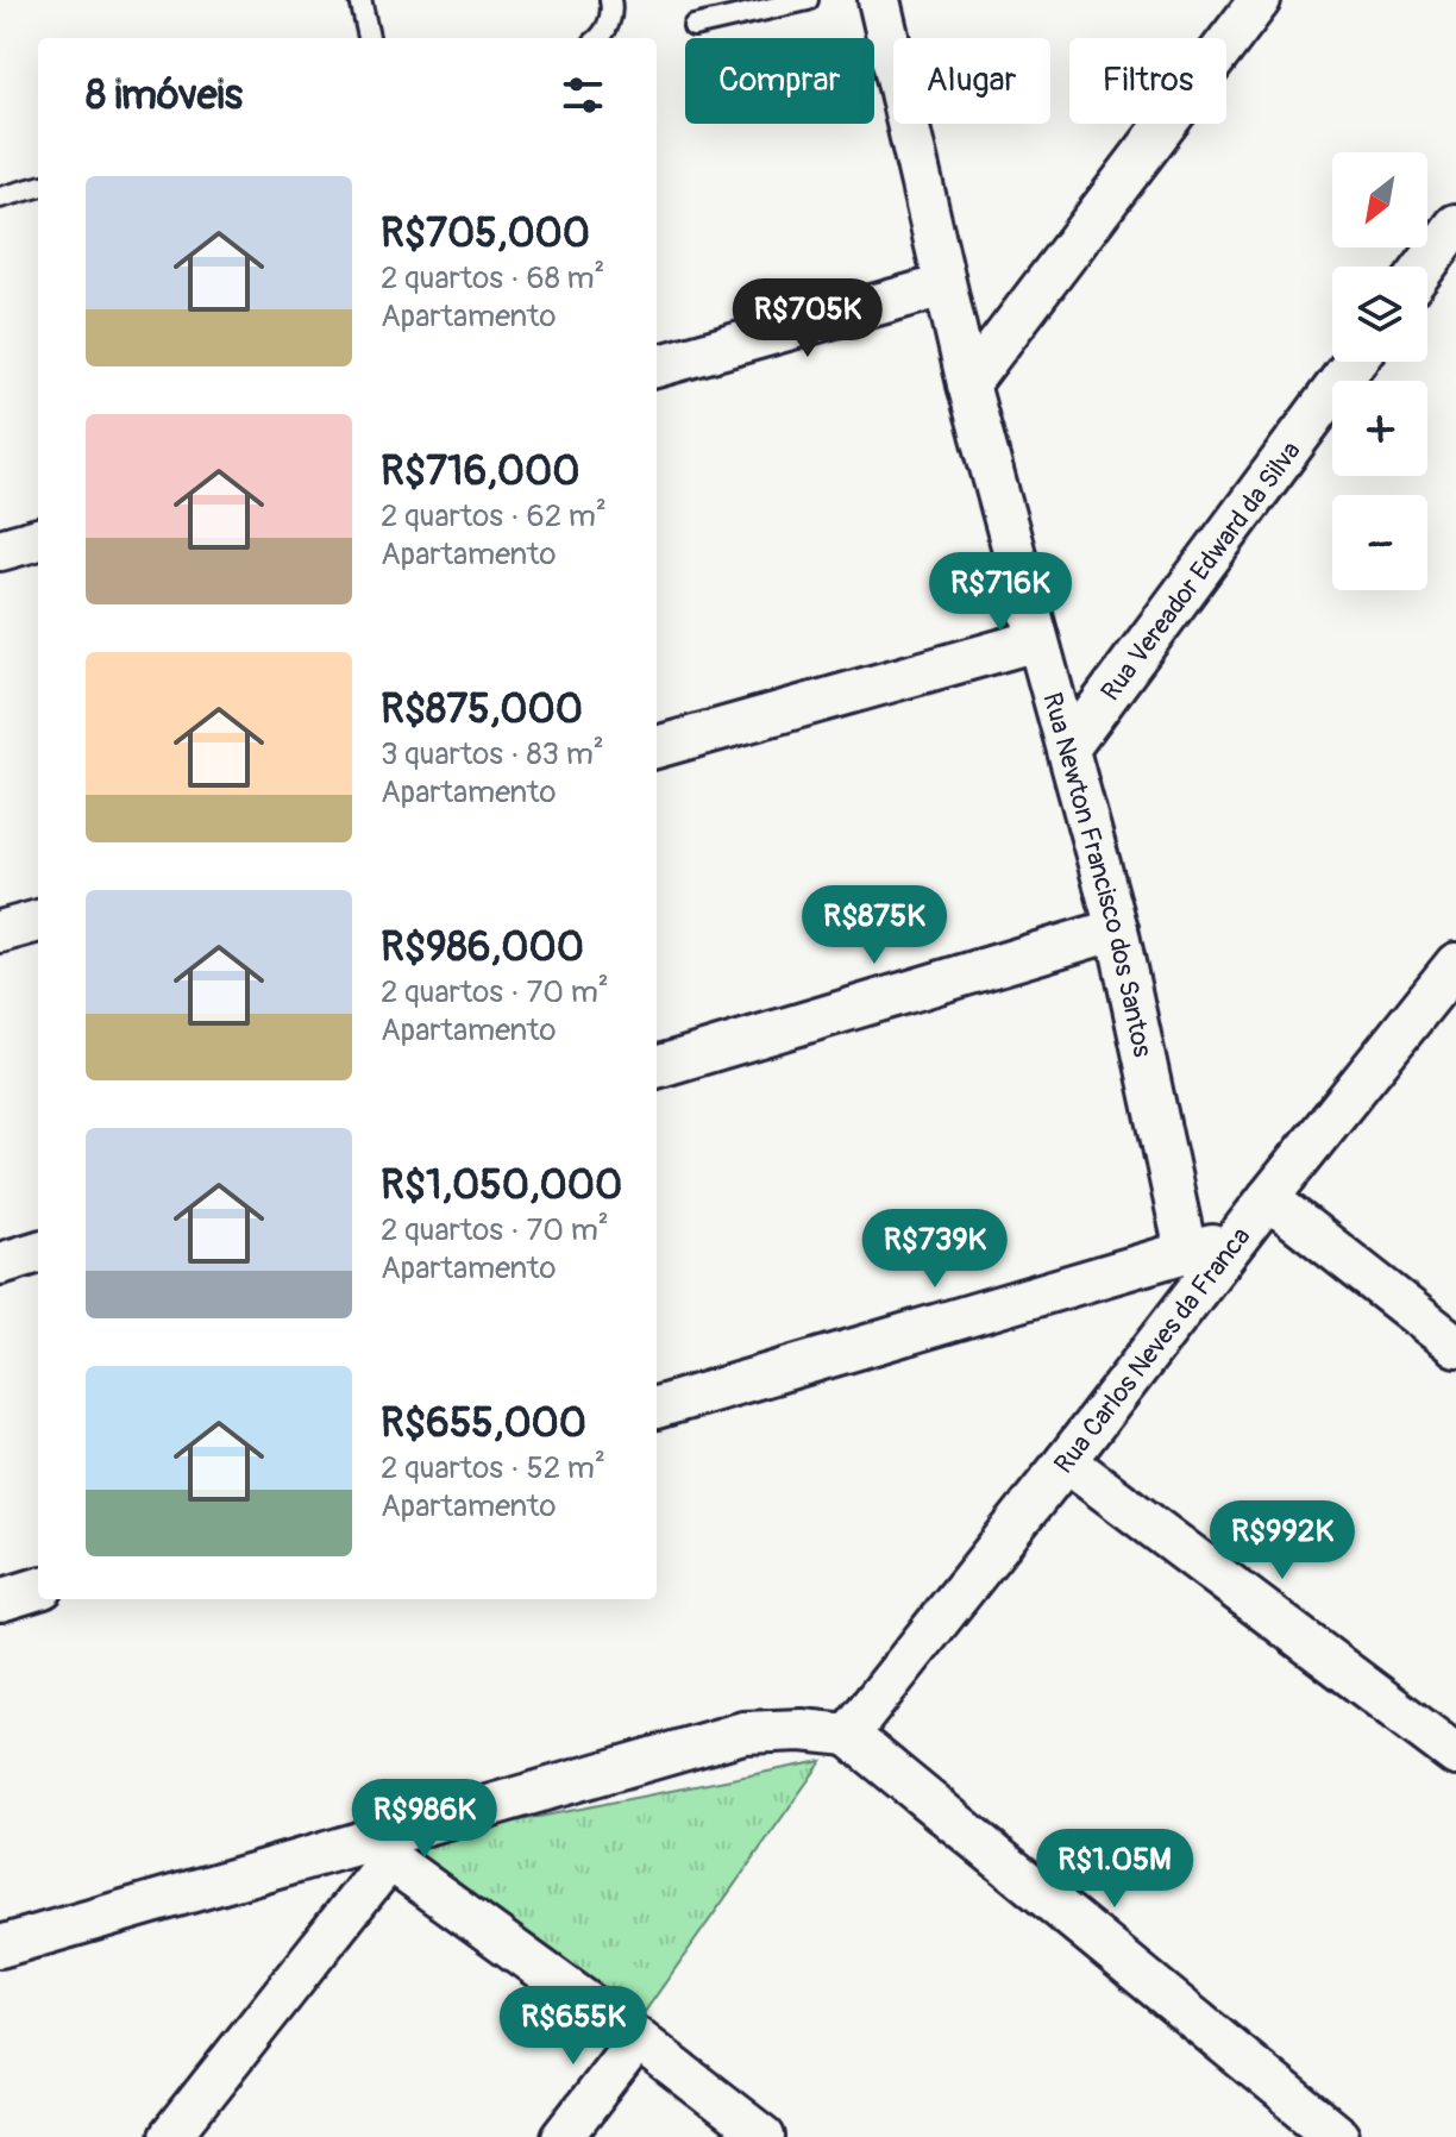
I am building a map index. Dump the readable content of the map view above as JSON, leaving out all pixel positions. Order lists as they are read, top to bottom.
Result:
{
  "streets": {
    "street": ["Rua Vereador Edward da Silva", "Rua Newton Francisco dos Santos", "Rua Carlos Neves da Franca"]
  },
  "crossings": [
    ["Rua Vereador Edward da Silva", "Rua Newton Francisco dos Santos"]
  ],
  "north": "bottom left",
  "page": {
    "chip": ["Comprar", "Alugar", "Filtros"],
    "heading": "8 imóveis",
    "map_buttons": ["+", "−"],
    "list": [
      {
        "name": "R$705,000",
        "note": "2 quartos · 68 m² · Apartamento"
      },
      {
        "name": "R$716,000",
        "note": "2 quartos · 62 m² · Apartamento"
      },
      {
        "name": "R$875,000",
        "note": "3 quartos · 83 m² · Apartamento"
      },
      {
        "name": "R$986,000",
        "note": "2 quartos · 70 m² · Apartamento"
      },
      {
        "name": "R$1,050,000",
        "note": "2 quartos · 70 m² · Apartamento"
      },
      {
        "name": "R$655,000",
        "note": "2 quartos · 52 m² · Apartamento"
      }
    ],
    "price": [
      "R$705K",
      "R$716K",
      "R$875K",
      "R$739K",
      "R$992K",
      "R$986K",
      "R$1.05M",
      "R$655K"
    ]
  }
}
